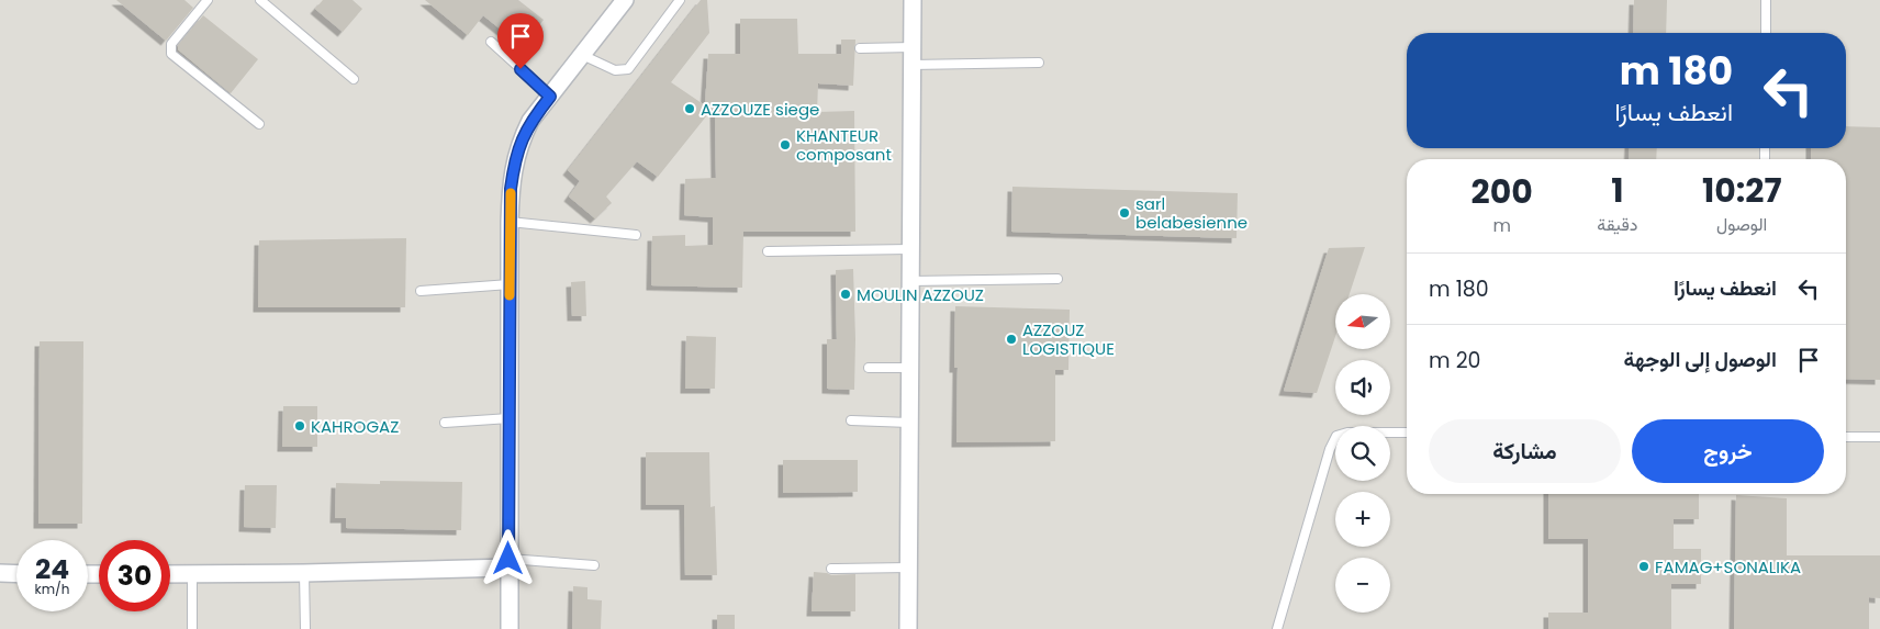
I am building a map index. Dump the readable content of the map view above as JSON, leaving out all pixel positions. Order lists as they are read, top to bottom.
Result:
{
  "places": [
    "AZZOUZE siege",
    "KHANTEUR composant",
    "sarl belabesienne",
    "MOULIN AZZOUZ",
    "AZZOUZ LOGISTIQUE",
    "KAHROGAZ",
    "FAMAG+SONALIKA"
  ],
  "north": "left",
  "page": {
    "turn": ["180 m", "انعطف يسارًا"],
    "eta": [
      "10:27",
      "الوصول",
      "1",
      "دقيقة",
      "200",
      "m"
    ],
    "list": [
      {
        "name": "انعطف يسارًا",
        "value": "180 m"
      },
      {
        "name": "الوصول إلى الوجهة",
        "value": "20 m"
      }
    ],
    "map_buttons": ["+", "−"],
    "buttons": ["خروج", "مشاركة"],
    "speed": "24 km/h",
    "limit": "30"
  }
}
